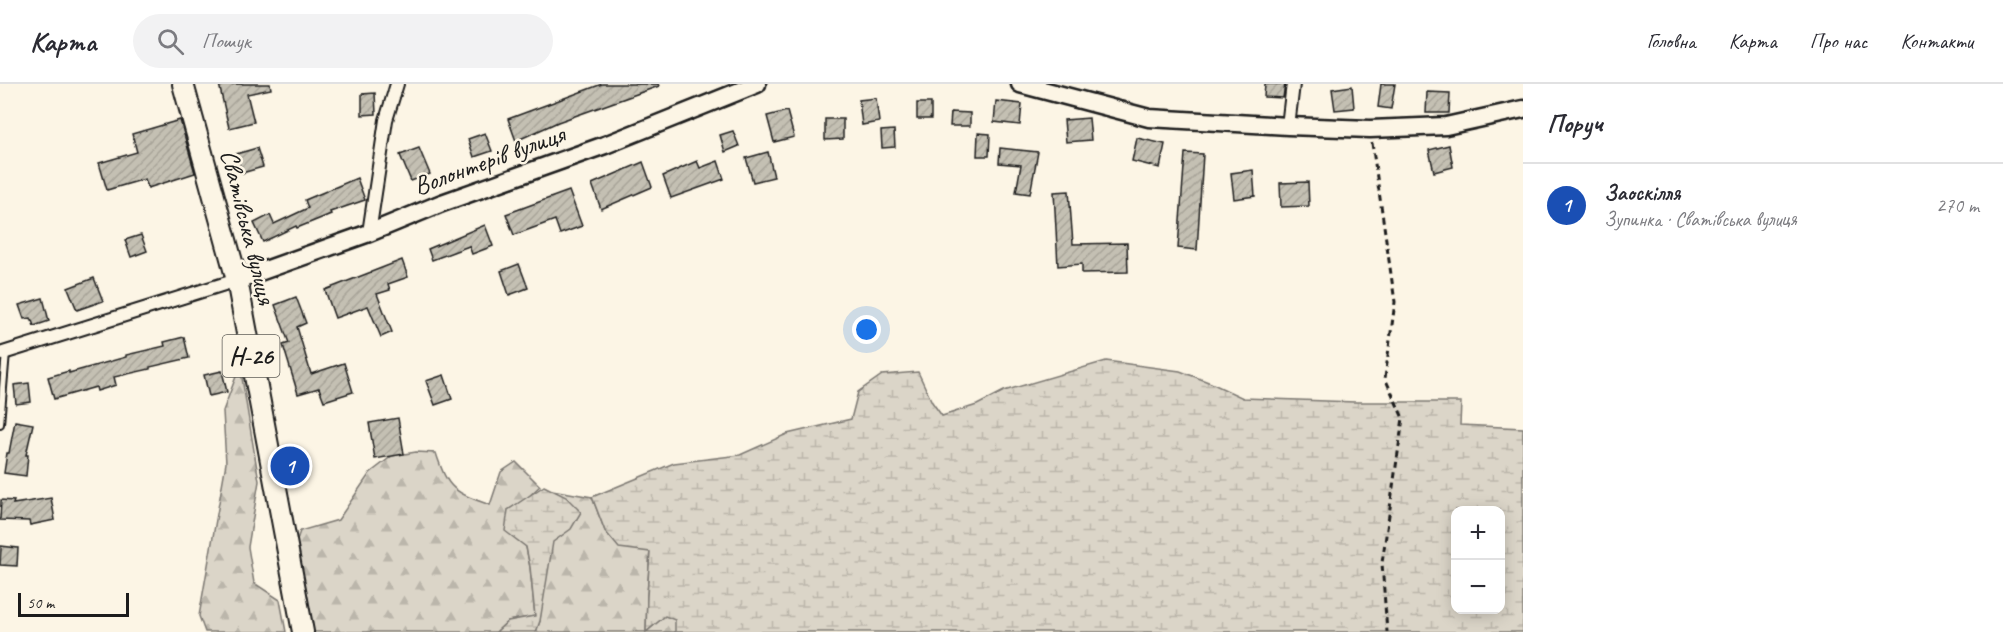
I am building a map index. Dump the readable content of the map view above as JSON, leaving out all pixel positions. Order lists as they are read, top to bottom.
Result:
{
  "streets": {
    "main road": ["Сватівська вулиця", "Н-26"],
    "street": ["Волонтерів вулиця"]
  },
  "crossings": [
    ["Волонтерів вулиця", "Сватівська вулиця"]
  ],
  "scale_bar": "50 m",
  "page": {
    "header": "Карта",
    "search": "Пошук",
    "nav": [
      "Головна",
      "Карта",
      "Про нас",
      "Контакти"
    ],
    "heading": "Поруч",
    "list": [
      {
        "mark": "1",
        "name": "Заоскілля",
        "note": "Зупинка · Сватівська вулиця",
        "value": "270 m"
      }
    ],
    "pins": "1",
    "map_buttons": ["+", "−"],
    "scale": "50 m"
  }
}
